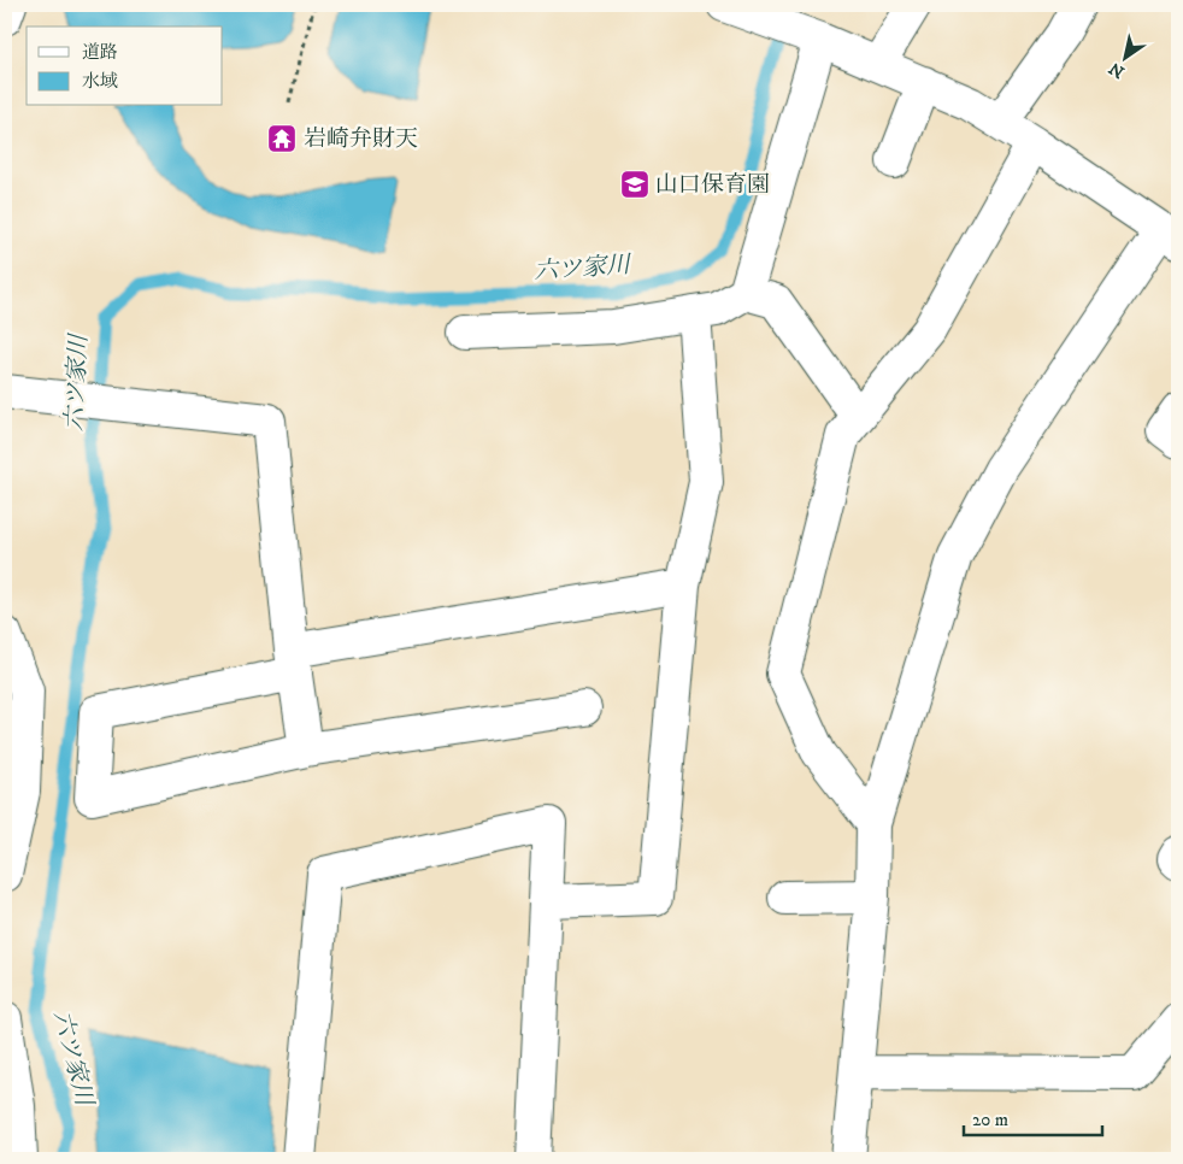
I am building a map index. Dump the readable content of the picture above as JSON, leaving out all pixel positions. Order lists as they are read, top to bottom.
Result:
{
  "water": ["六ツ家川"],
  "places": {
    "temple": ["岩崎弁財天"],
    "school or university": ["山口保育園"]
  },
  "legend": ["道路", "水域"],
  "scale_bar": "20 m",
  "north": "bottom left"
}
